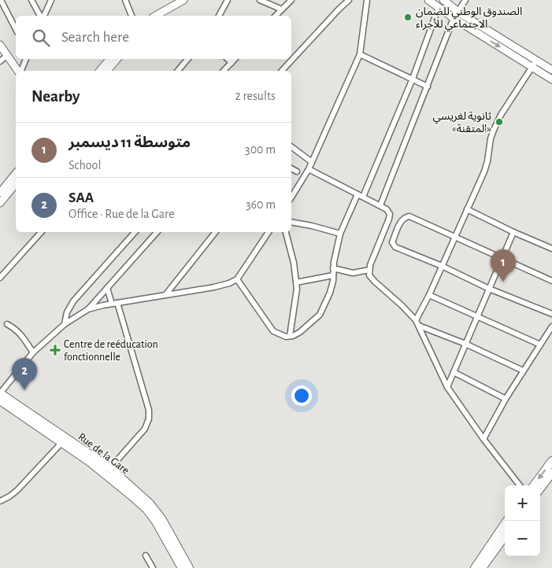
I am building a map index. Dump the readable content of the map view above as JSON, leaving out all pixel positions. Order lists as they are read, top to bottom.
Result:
{
  "streets": {
    "main road": ["Rue de la Gare"]
  },
  "places": {
    "other": ["الصندوق الوطني للضمان الاجتماعي للأجراء", "ثانوية لغريسي «المتقنة»"],
    "health": ["Centre de reéducation fonctionnelle"]
  },
  "page": {
    "search": "Search here",
    "heading": ["Nearby", "2 results"],
    "list": [
      {
        "mark": "1",
        "name": "متوسطة 11 ديسمبر",
        "note": "School",
        "value": "300 m"
      },
      {
        "mark": "2",
        "name": "SAA",
        "note": "Office · Rue de la Gare",
        "value": "360 m"
      }
    ],
    "pins": ["1", "2"],
    "map_buttons": ["+", "−"]
  }
}
